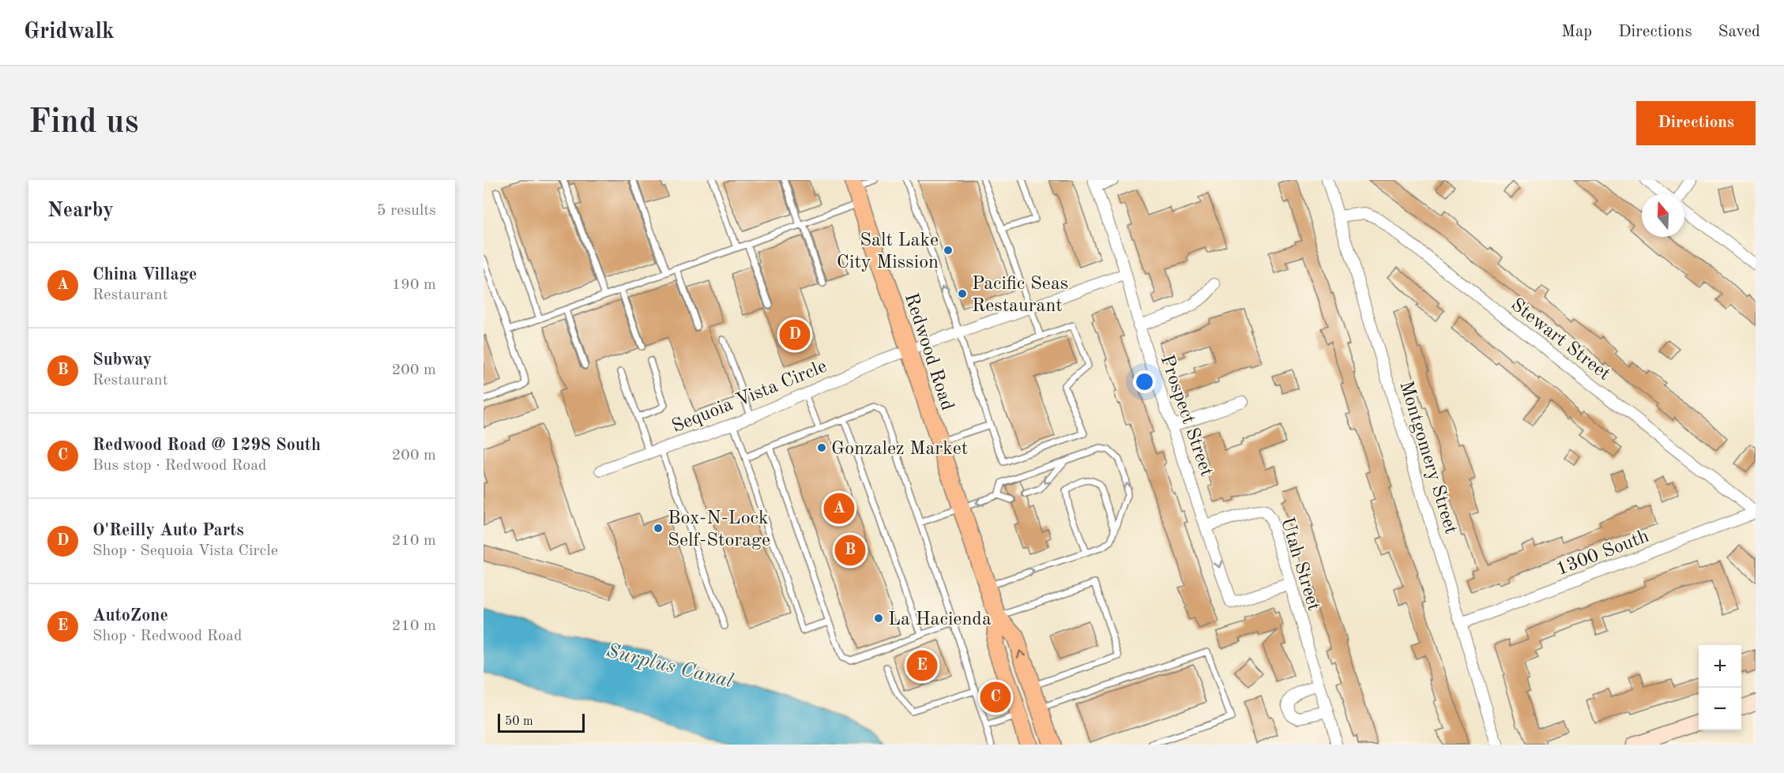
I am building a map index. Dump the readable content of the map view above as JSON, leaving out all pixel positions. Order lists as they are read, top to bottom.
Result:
{
  "streets": {
    "main road": ["Redwood Road"],
    "street": [
      "Stewart Street",
      "Sequoia Vista Circle",
      "Prospect Street",
      "Montgomery Street",
      "1300 South",
      "Utah Street"
    ]
  },
  "crossings": [
    ["Stewart Street", "Montgomery Street"],
    ["Stewart Street", "1300 South"],
    ["Redwood Road", "Sequoia Vista Circle"],
    ["Sequoia Vista Circle", "Prospect Street"],
    ["Prospect Street", "Utah Street"],
    ["Montgomery Street", "1300 South"]
  ],
  "water": ["Surplus Canal"],
  "places": [
    "Salt Lake City Mission",
    "Pacific Seas Restaurant",
    "Gonzalez Market",
    "Box-N-Lock Self-Storage",
    "La Hacienda"
  ],
  "scale_bar": "50 m",
  "north": "top",
  "page": {
    "header": "Gridwalk",
    "nav": ["Map", "Directions", "Saved"],
    "buttons": "Directions",
    "title": "Find us",
    "heading": ["Nearby", "5 results"],
    "list": [
      {
        "mark": "A",
        "name": "China Village",
        "note": "Restaurant",
        "value": "190 m"
      },
      {
        "mark": "B",
        "name": "Subway",
        "note": "Restaurant",
        "value": "200 m"
      },
      {
        "mark": "C",
        "name": "Redwood Road @ 1298 South",
        "note": "Bus stop · Redwood Road",
        "value": "200 m"
      },
      {
        "mark": "D",
        "name": "O'Reilly Auto Parts",
        "note": "Shop · Sequoia Vista Circle",
        "value": "210 m"
      },
      {
        "mark": "E",
        "name": "AutoZone",
        "note": "Shop · Redwood Road",
        "value": "210 m"
      }
    ],
    "pins": [
      "D",
      "A",
      "B",
      "E",
      "C"
    ],
    "map_buttons": ["+", "−"],
    "scale": "50 m"
  }
}
